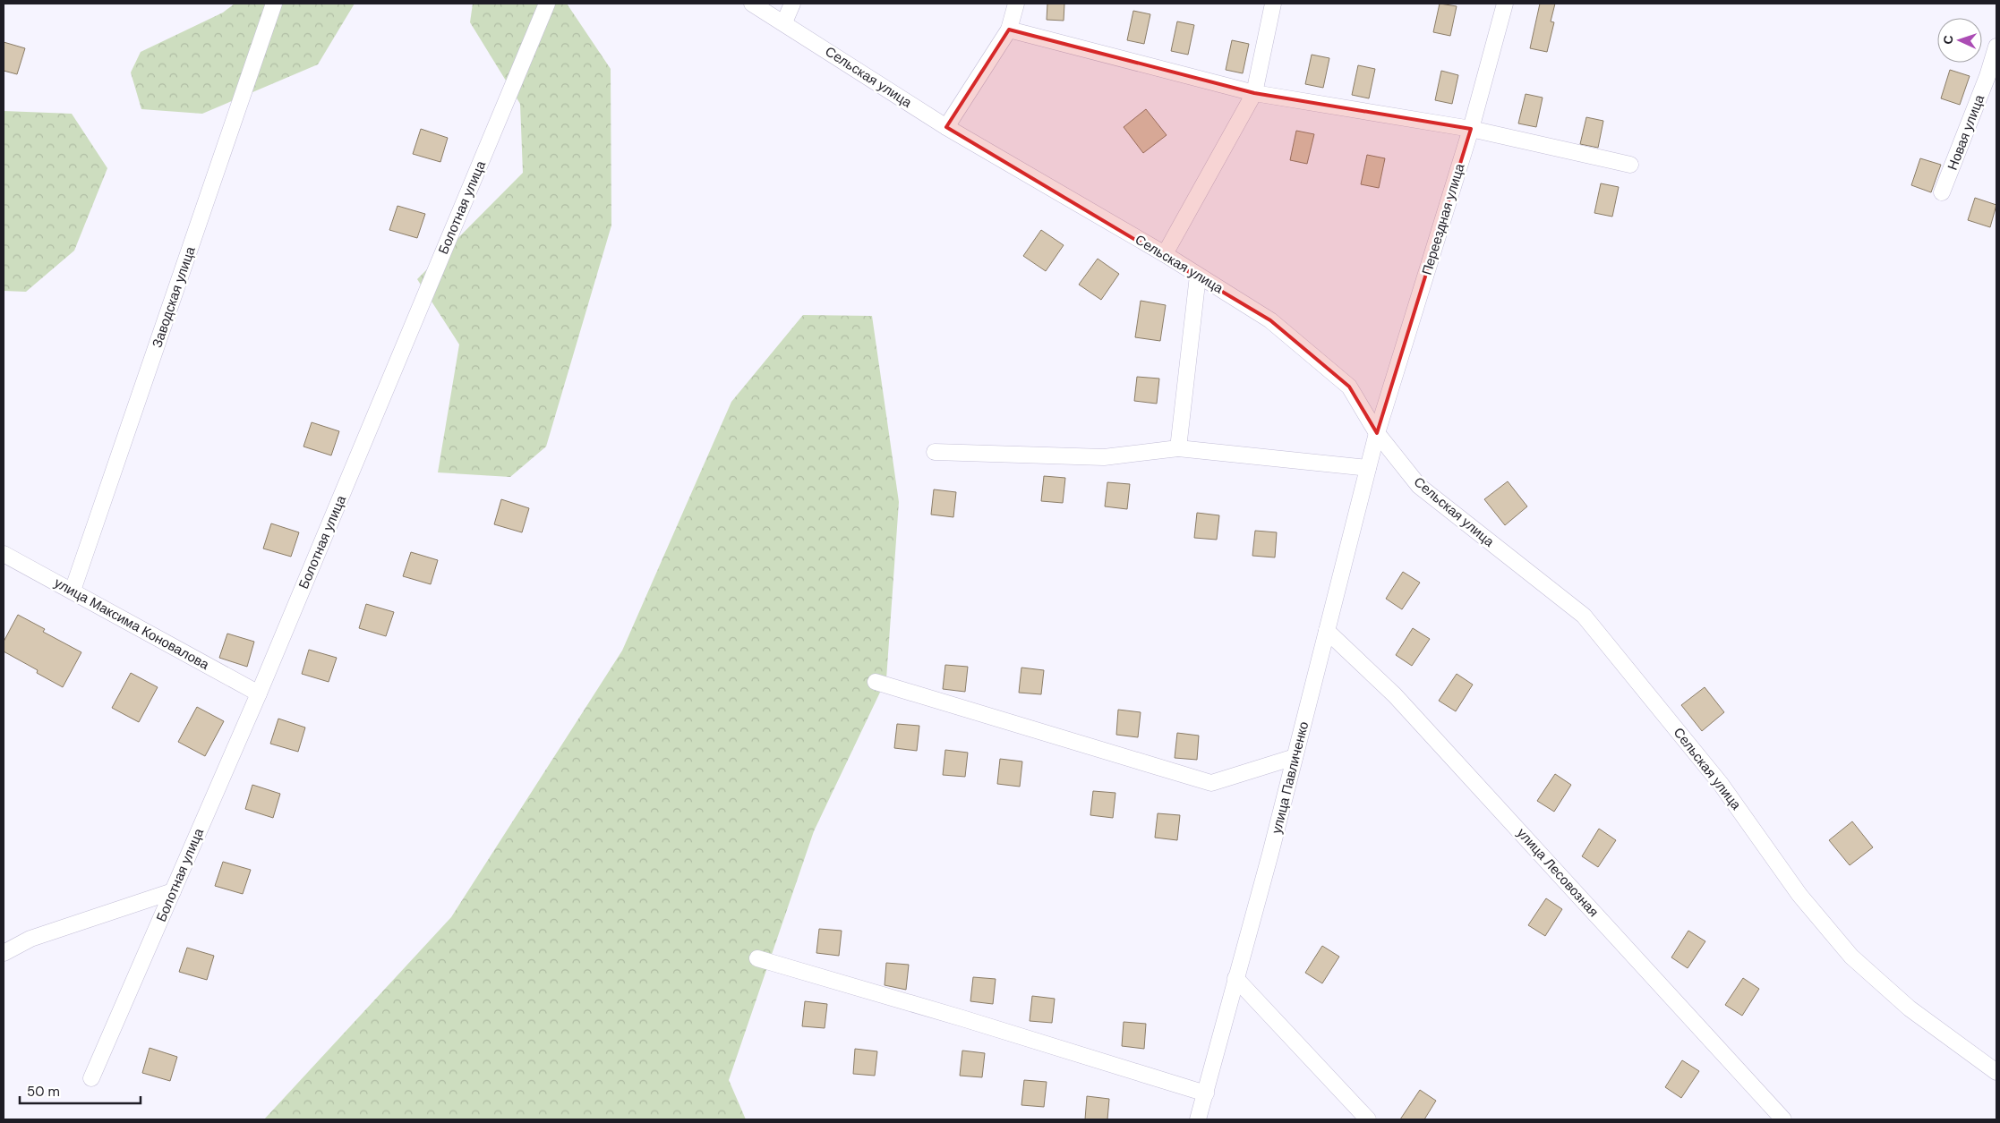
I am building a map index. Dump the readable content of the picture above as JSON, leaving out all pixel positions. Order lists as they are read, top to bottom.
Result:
{
  "streets": {
    "street": [
      "Сельская улица",
      "Новая улица",
      "Болотная улица",
      "Переездная улица",
      "Заводская улица",
      "улица Максима Коновалова",
      "улица Павличенко",
      "улица Лесовозная"
    ]
  },
  "crossings": [
    ["Сельская улица", "Переездная улица"],
    ["Сельская улица", "улица Павличенко"],
    ["Болотная улица", "улица Максима Коновалова"],
    ["Переездная улица", "улица Павличенко"],
    ["Заводская улица", "улица Максима Коновалова"],
    ["улица Павличенко", "улица Лесовозная"]
  ],
  "scale_bar": "50 m",
  "north": "left"
}
